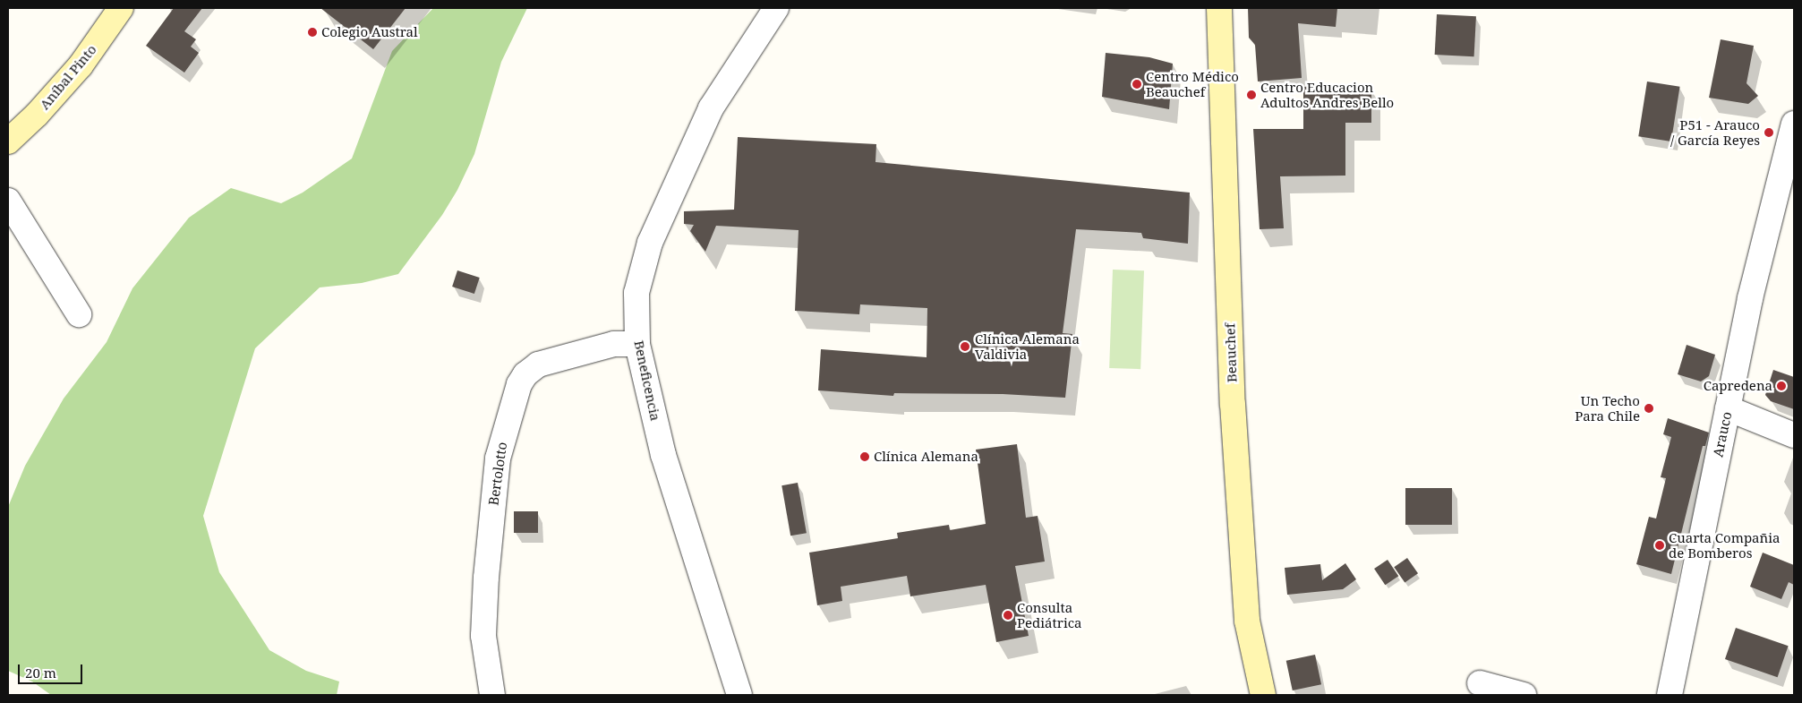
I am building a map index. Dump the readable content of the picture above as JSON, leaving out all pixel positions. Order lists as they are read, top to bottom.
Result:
{
  "streets": {
    "main road": ["Aníbal Pinto", "Beauchef"],
    "street": ["Beneficencia", "Arauco", "Bertolotto"]
  },
  "crossings": [
    ["Beneficencia", "Bertolotto"]
  ],
  "places": [
    "Colegio Austral",
    "Centro Médico Beauchef",
    "Centro Educacion Adultos Andres Bello",
    "P51 - Arauco / García Reyes",
    "Clínica Alemana Valdivia",
    "Capredena",
    "Un Techo Para Chile",
    "Clínica Alemana",
    "Cuarta Compañia de Bomberos",
    "Consulta Pediátrica"
  ],
  "scale_bar": "20 m"
}
